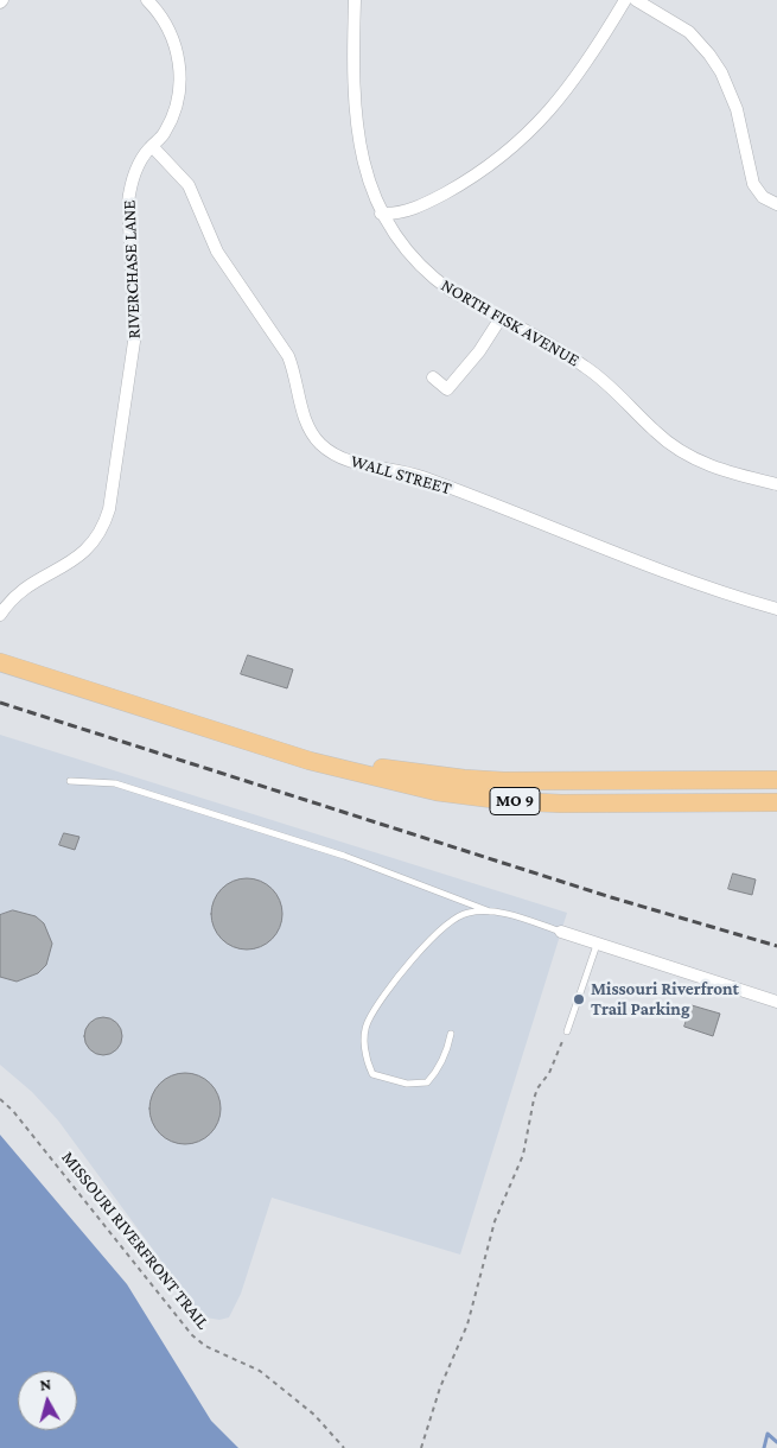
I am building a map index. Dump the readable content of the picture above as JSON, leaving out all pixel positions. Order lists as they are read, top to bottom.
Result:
{
  "streets": {
    "main road": ["MO 9"],
    "street": ["RIVERCHASE LANE", "NORTH FISK AVENUE", "WALL STREET"],
    "path": ["MISSOURI RIVERFRONT TRAIL"]
  },
  "crossings": [
    ["RIVERCHASE LANE", "WALL STREET"]
  ],
  "places": ["Missouri Riverfront Trail Parking"],
  "north": "top"
}
